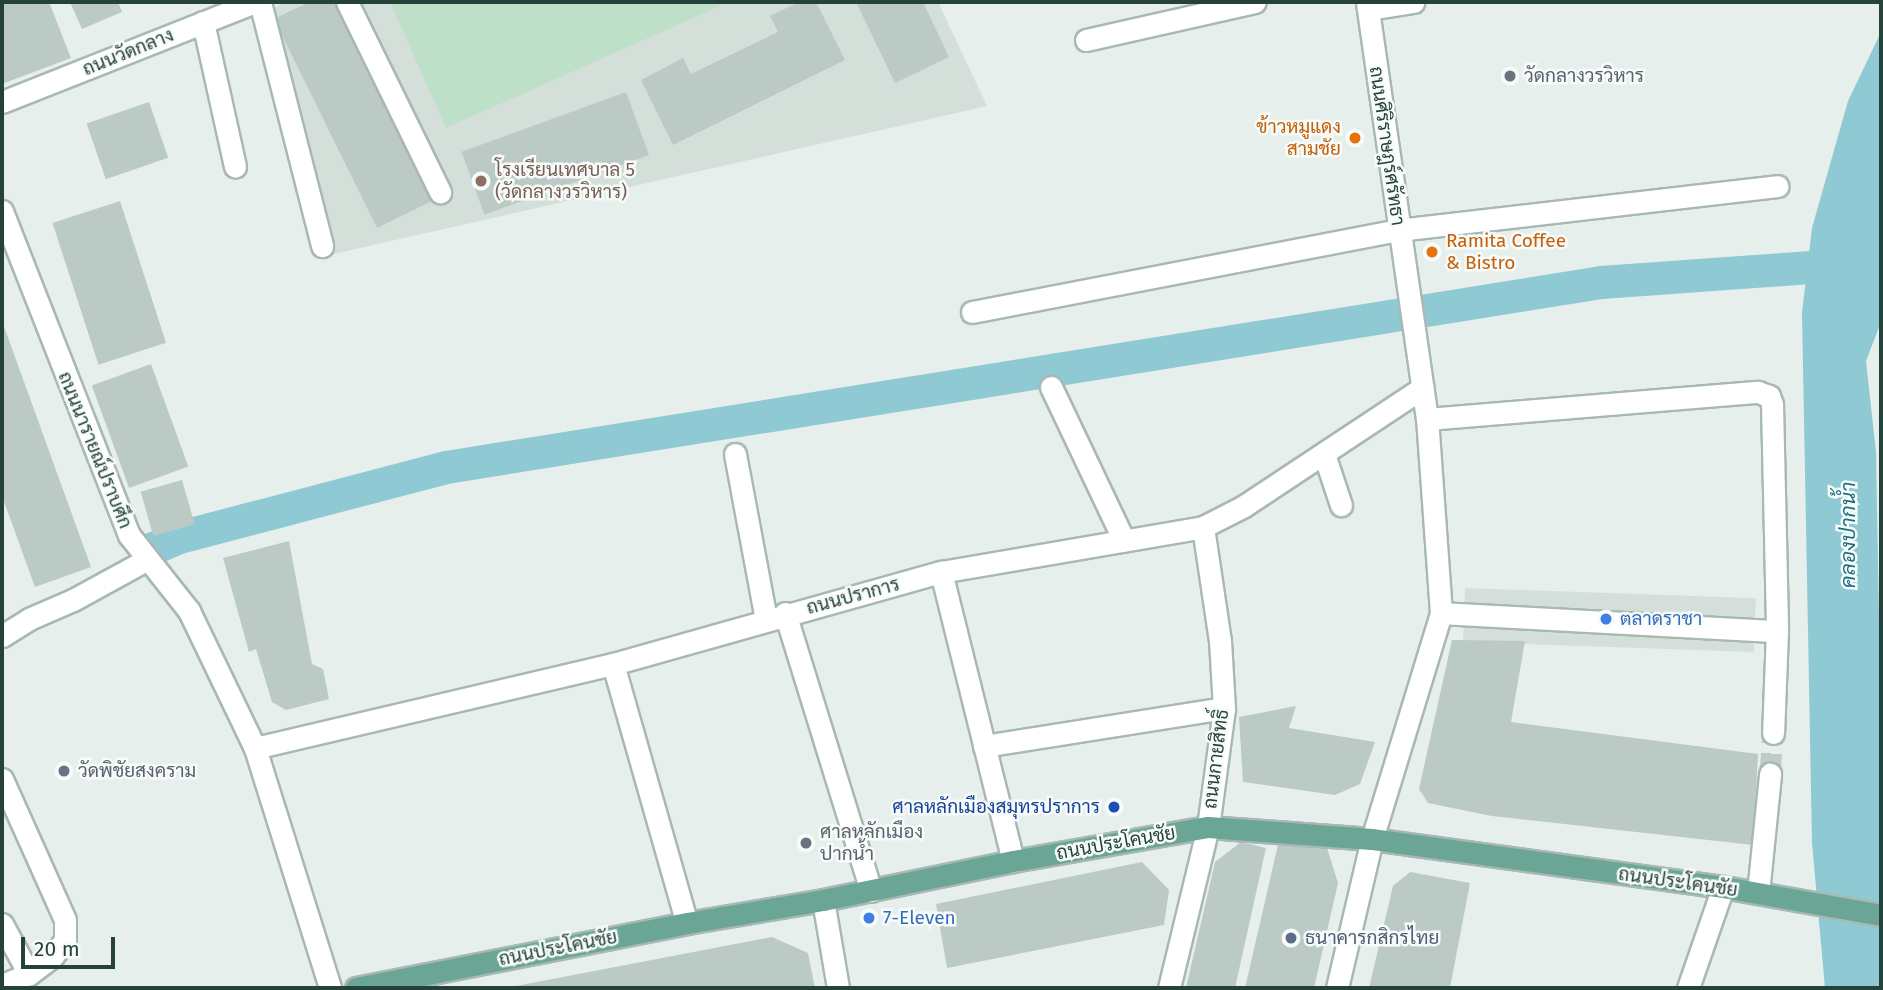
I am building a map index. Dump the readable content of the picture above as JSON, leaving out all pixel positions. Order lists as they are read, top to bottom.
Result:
{
  "streets": {
    "main road": ["ถนนประโคนชัย"],
    "street": [
      "ถนนวัดกลาง",
      "ถนนศิริราษฎร์ศรัทธา",
      "ถนนนารายณ์ปราบศึก",
      "ถนนปราการ",
      "ถนนกายสิทธิ์"
    ]
  },
  "crossings": [
    ["ถนนศิริราษฎร์ศรัทธา", "ถนนปราการ"],
    ["ถนนนารายณ์ปราบศึก", "ถนนปราการ"],
    ["ถนนปราการ", "ถนนกายสิทธิ์"],
    ["ถนนกายสิทธิ์", "ถนนประโคนชัย"]
  ],
  "water": ["คลองปากน้ำ"],
  "places": [
    "วัดกลางวรวิหาร",
    "ข้าวหมูแดง สามชัย",
    "โรงเรียนเทศบาล 5 (วัดกลางวรวิหาร)",
    "Ramita Coffee & Bistro",
    "ตลาดราชา",
    "วัดพิชัยสงคราม",
    "ศาลหลักเมืองสมุทรปราการ",
    "ศาลหลักเมือง ปากน้ำ",
    "7-Eleven",
    "ธนาคารกสิกรไทย"
  ],
  "scale_bar": "20 m"
}
